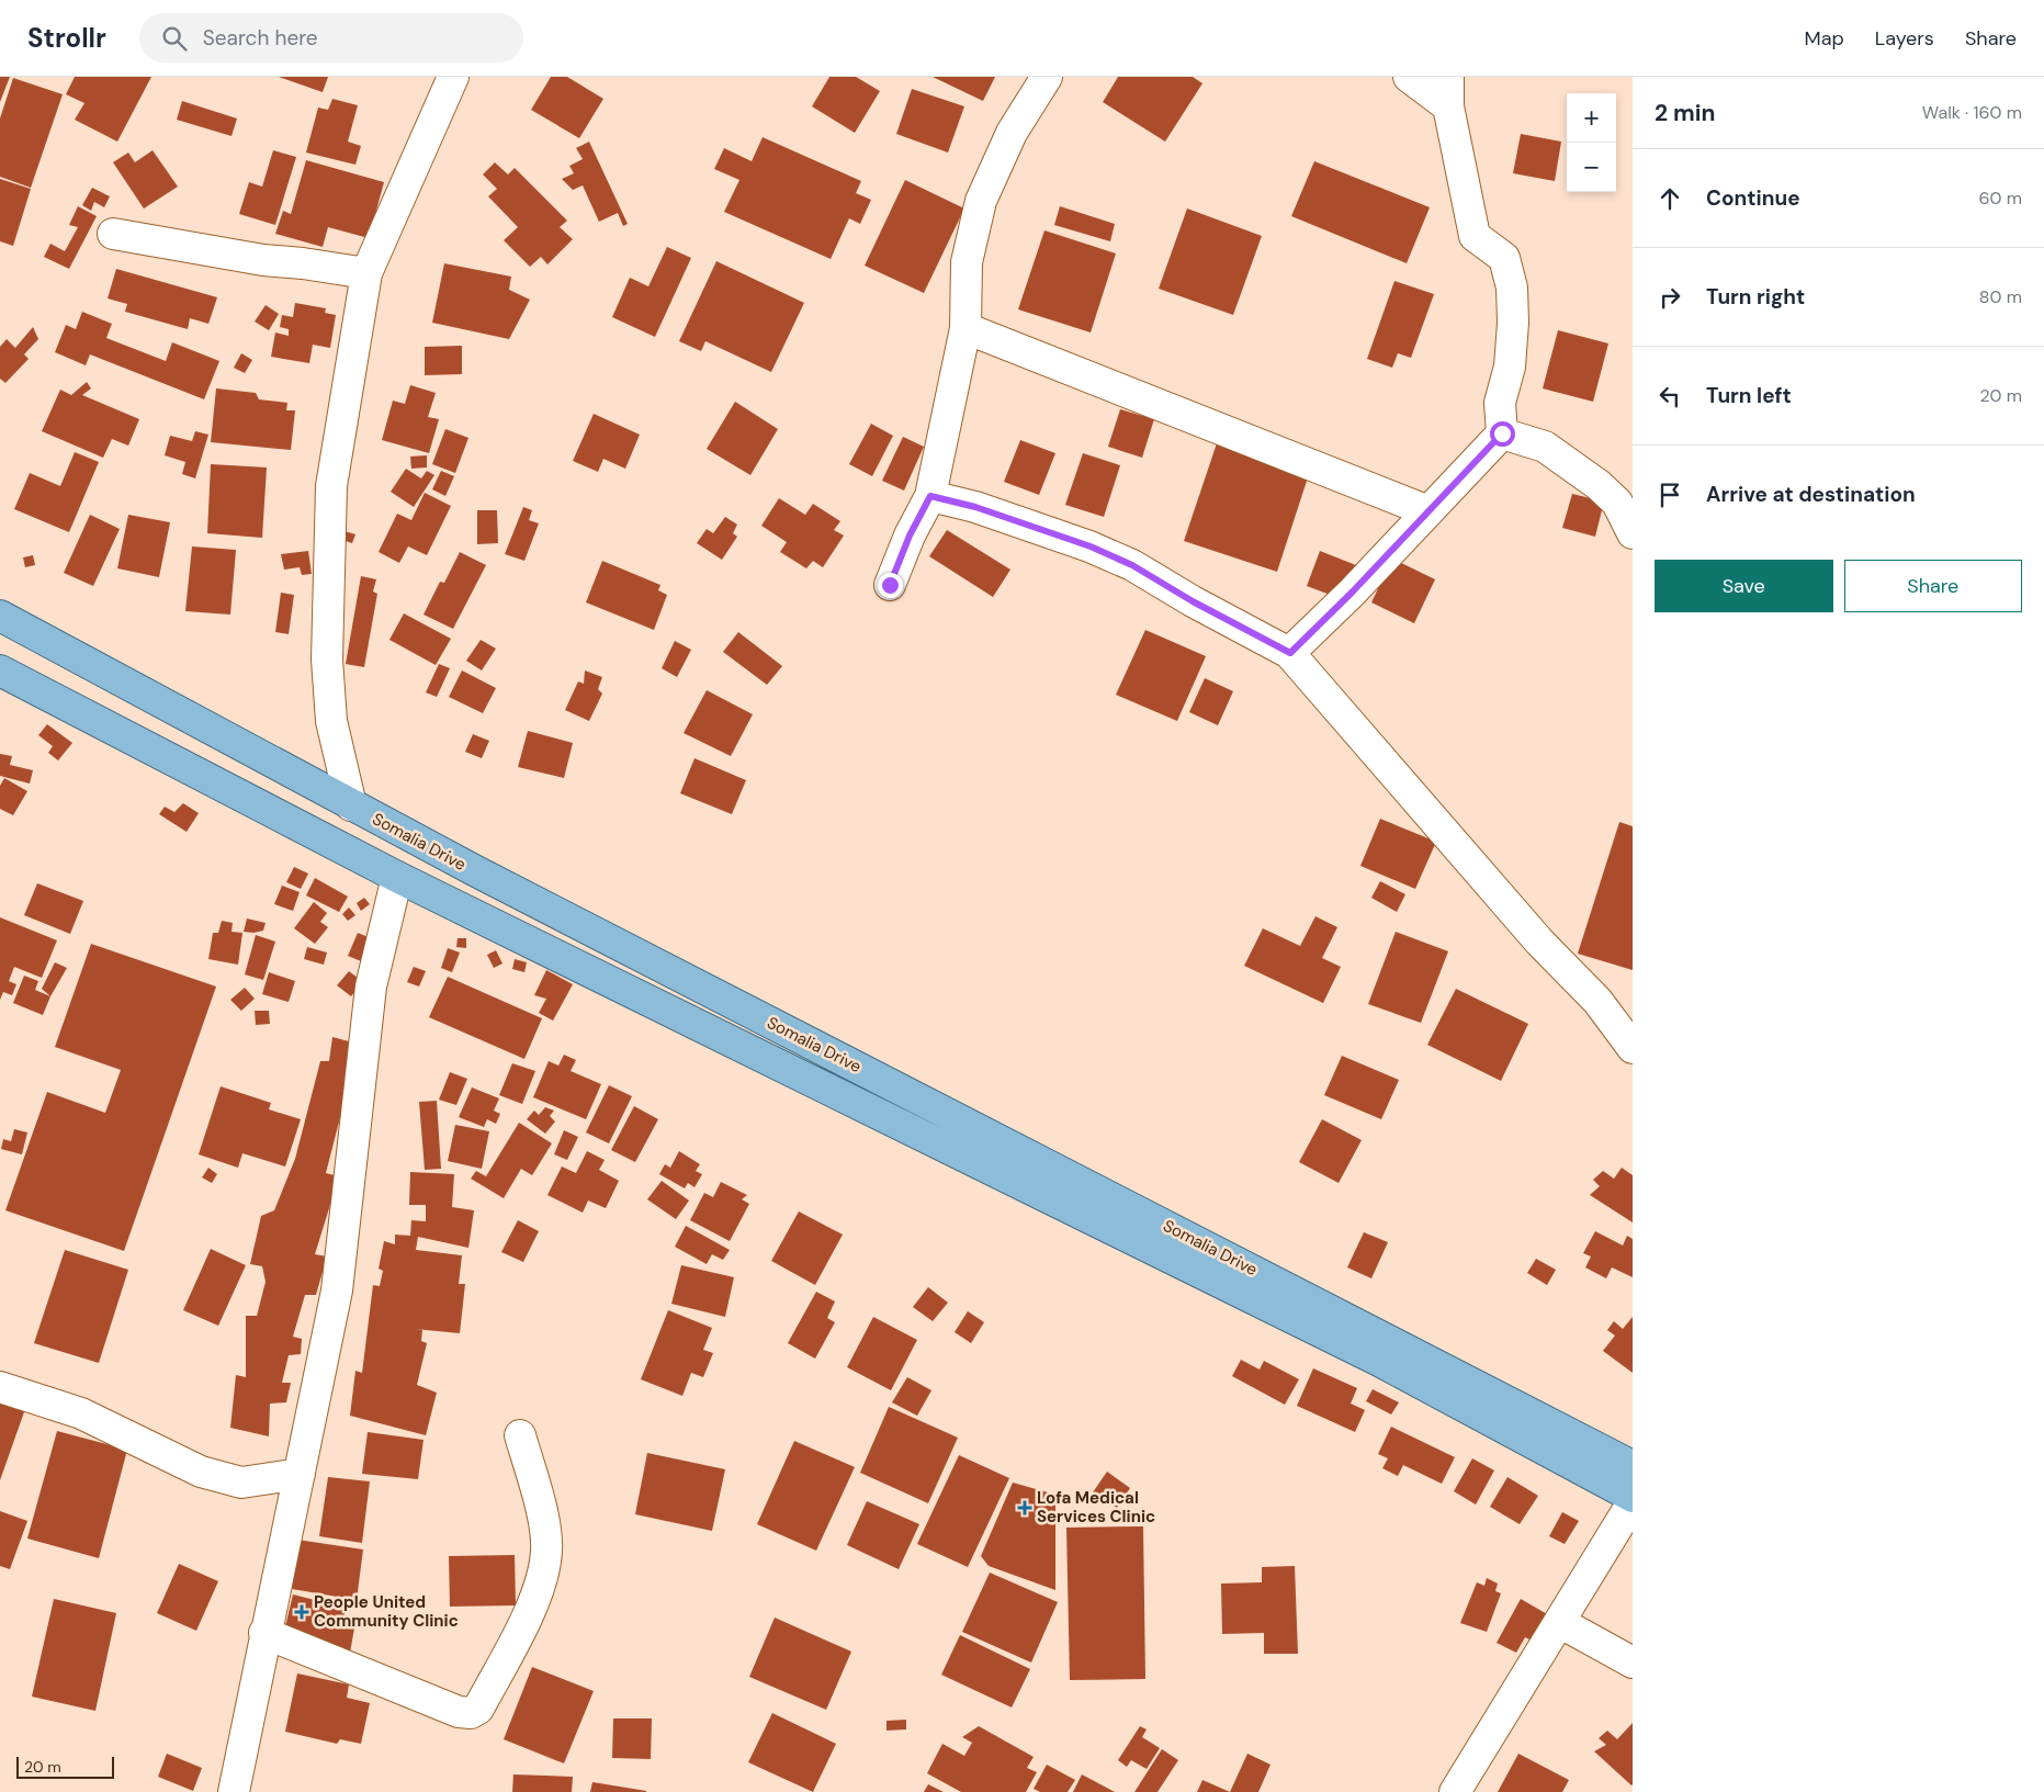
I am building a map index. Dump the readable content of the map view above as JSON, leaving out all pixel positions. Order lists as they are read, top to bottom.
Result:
{
  "streets": {
    "main road": ["Somalia Drive"]
  },
  "places": {
    "health": ["Lofa Medical Services Clinic", "People United Community Clinic"]
  },
  "scale_bar": "20 m",
  "page": {
    "header": "Strollr",
    "search": "Search here",
    "nav": ["Map", "Layers", "Share"],
    "heading": ["2 min", "Walk · 160 m"],
    "map_buttons": ["+", "−"],
    "list": [
      ["Continue", "60 m"],
      ["Turn right", "80 m"],
      ["Turn left", "20 m"],
      "Arrive at destination"
    ],
    "buttons": ["Save", "Share"],
    "scale": "20 m"
  }
}
